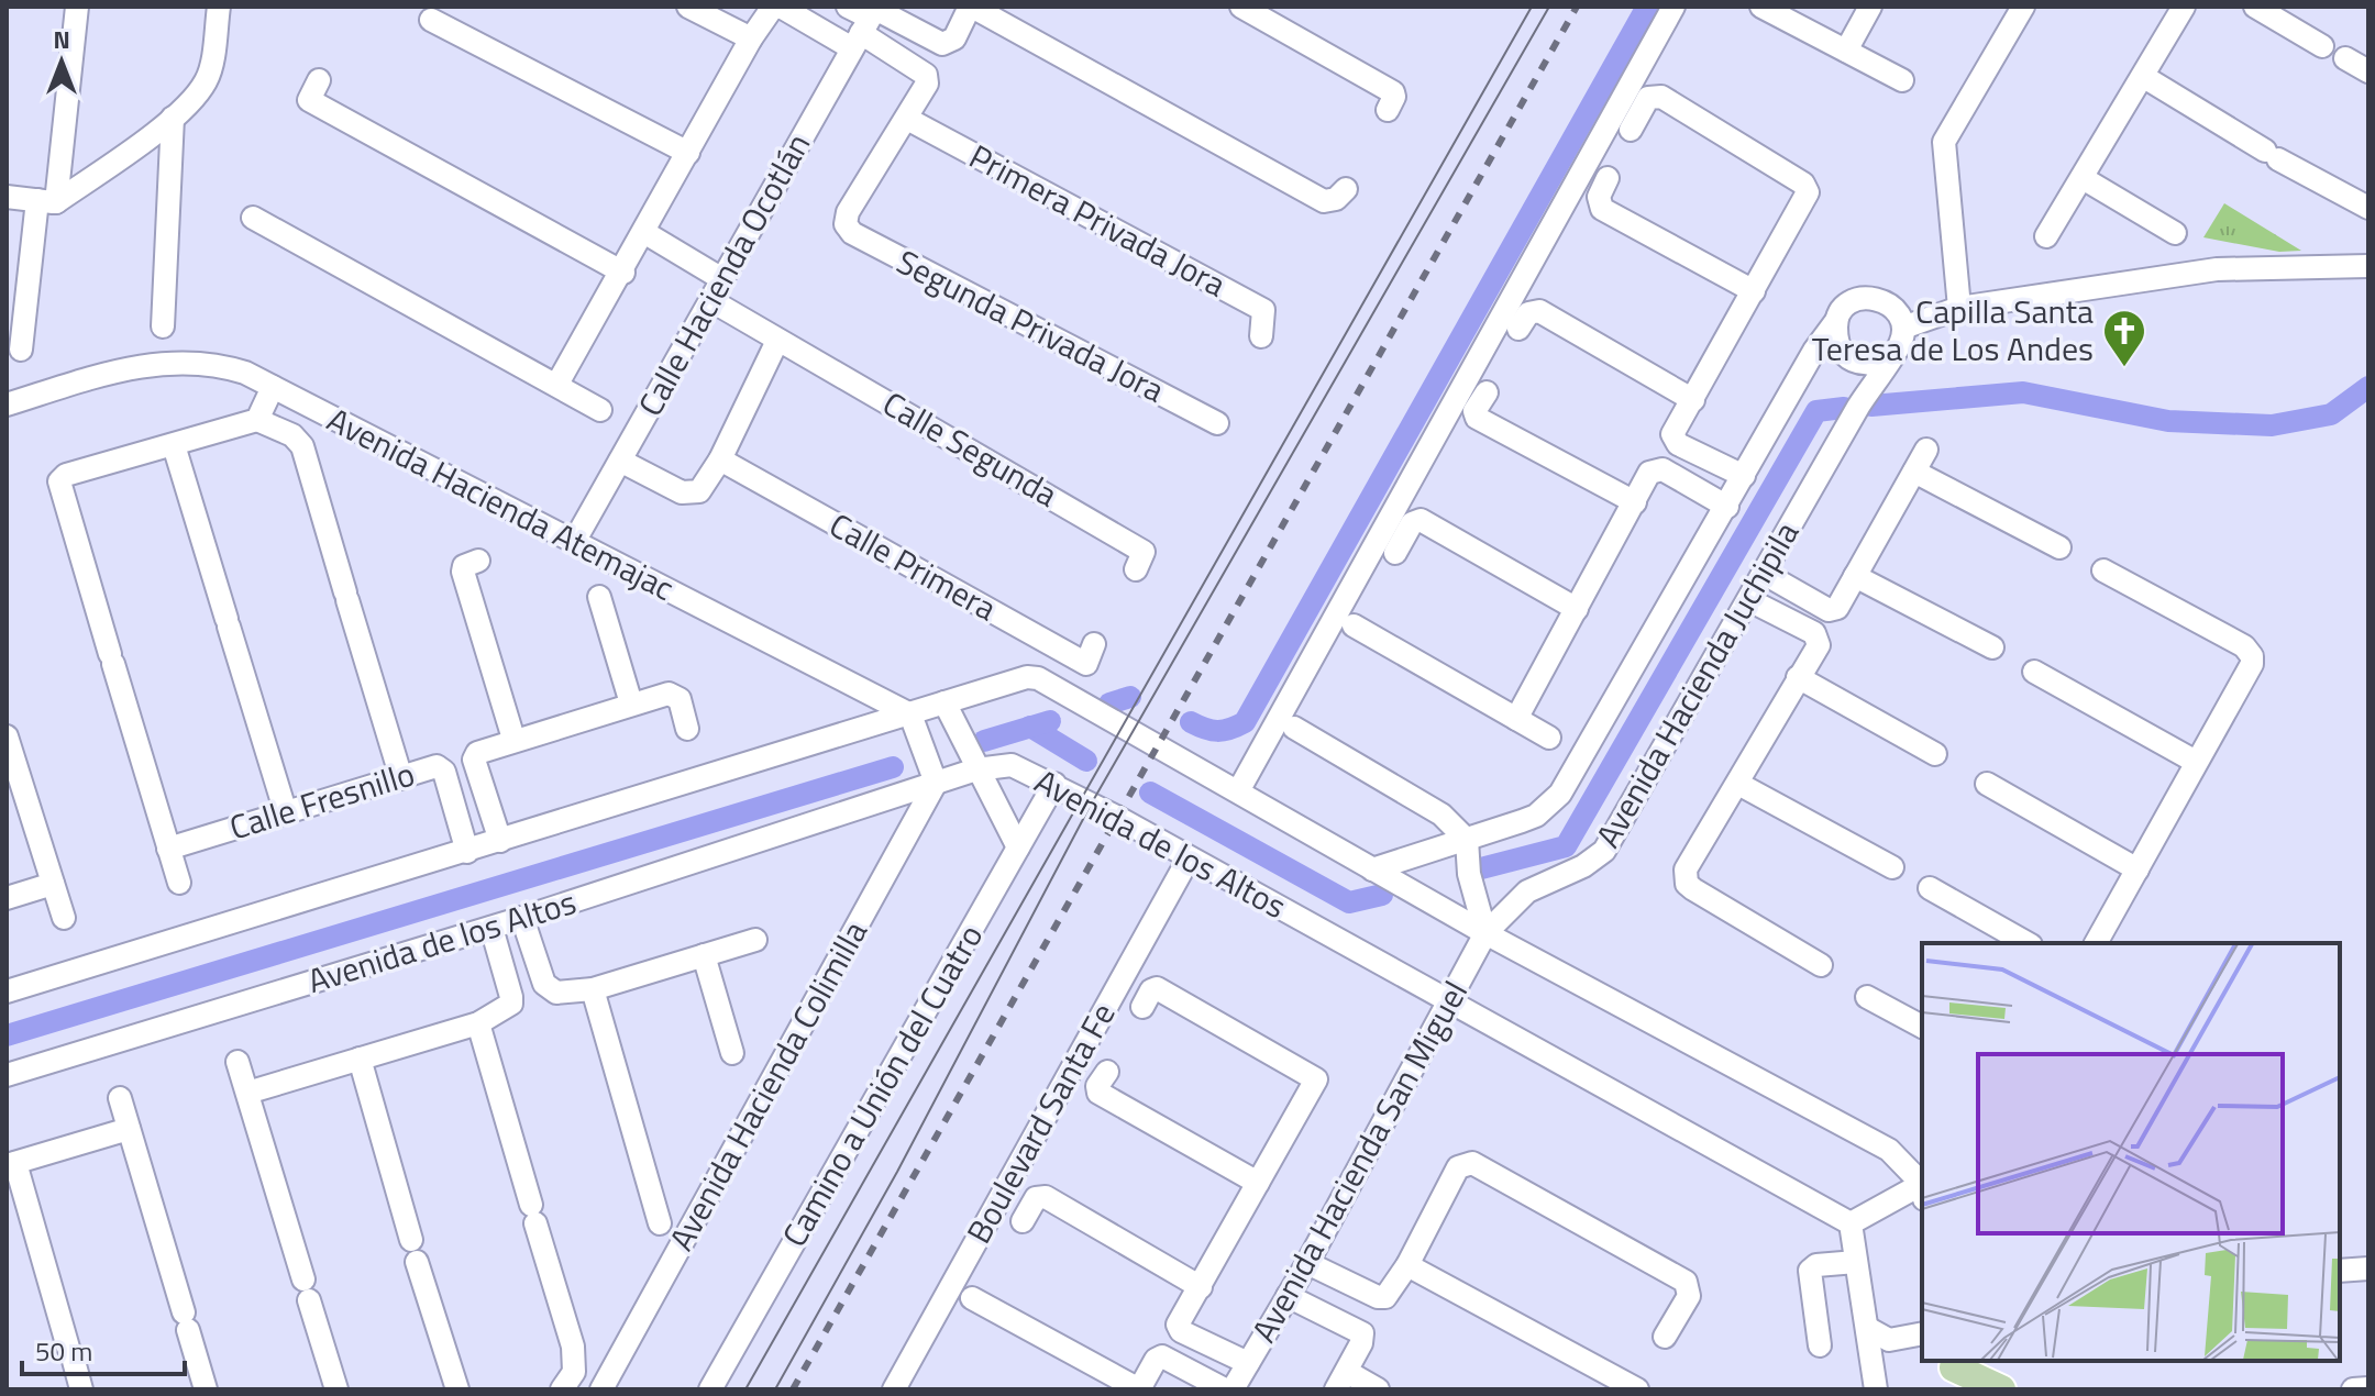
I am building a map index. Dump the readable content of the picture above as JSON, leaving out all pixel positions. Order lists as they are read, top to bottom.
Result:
{
  "streets": {
    "street": [
      "Primera Privada Jora",
      "Calle Hacienda Ocotlán",
      "Segunda Privada Jora",
      "Calle Segunda",
      "Avenida Hacienda Atemajac",
      "Calle Primera",
      "Avenida Hacienda Juchipila",
      "Calle Fresnillo",
      "Avenida de los Altos",
      "Avenida Hacienda Colimilla",
      "Camino a Unión del Cuatro",
      "Boulevard Santa Fe",
      "Avenida Hacienda San Miguel"
    ]
  },
  "crossings": [
    ["Primera Privada Jora", "Segunda Privada Jora"],
    ["Calle Hacienda Ocotlán", "Avenida Hacienda Atemajac"],
    ["Avenida Hacienda Juchipila", "Avenida Hacienda San Miguel"],
    ["Avenida de los Altos", "Avenida Hacienda Colimilla"],
    ["Avenida de los Altos", "Camino a Unión del Cuatro"],
    ["Avenida de los Altos", "Boulevard Santa Fe"],
    ["Avenida de los Altos", "Avenida Hacienda San Miguel"]
  ],
  "places": {
    "church": ["Capilla Santa Teresa de Los Andes"]
  },
  "scale_bar": "50 m",
  "north": "top"
}
